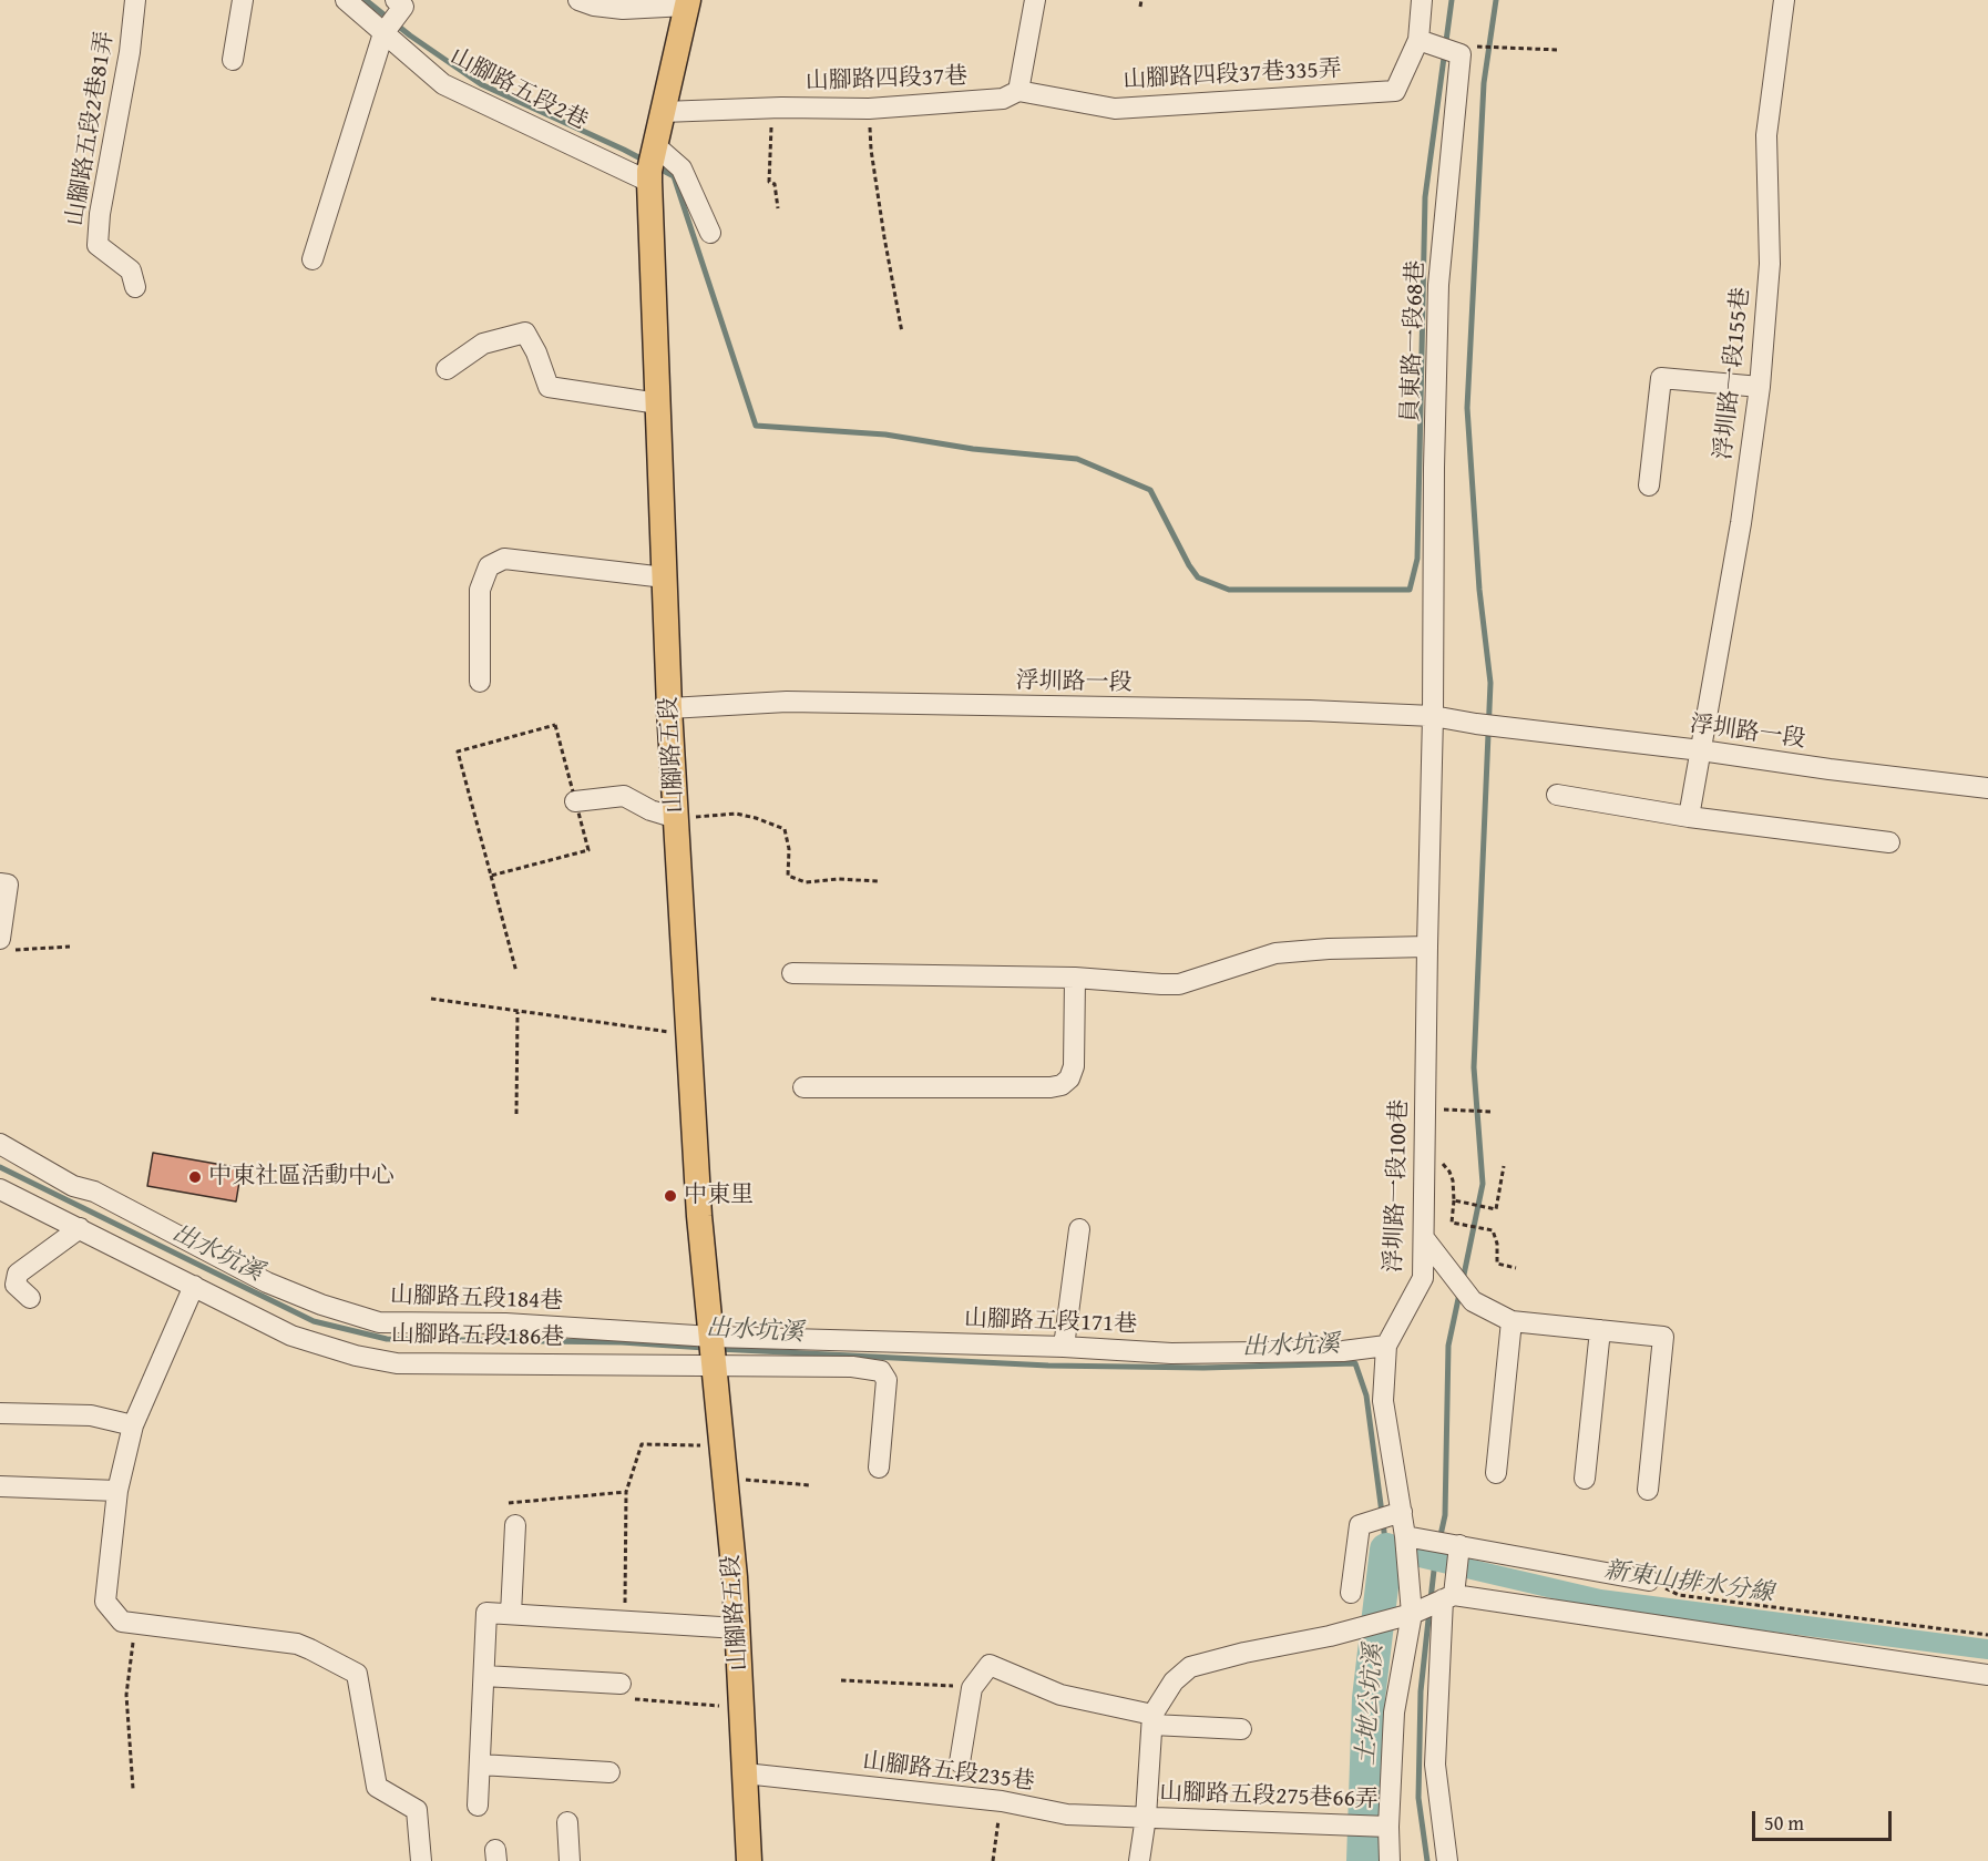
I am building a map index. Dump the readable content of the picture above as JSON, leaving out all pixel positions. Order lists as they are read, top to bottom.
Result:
{
  "streets": {
    "main road": ["山腳路五段"],
    "street": [
      "山腳路四段37巷335弄",
      "山腳路四段37巷",
      "山腳路五段2巷",
      "山腳路五段2巷81弄",
      "員東路一段68巷",
      "浮圳路一段155巷",
      "浮圳路一段",
      "浮圳路一段100巷",
      "山腳路五段184巷",
      "山腳路五段171巷",
      "山腳路五段186巷",
      "山腳路五段235巷",
      "山腳路五段275巷66弄"
    ]
  },
  "crossings": [
    ["山腳路四段37巷335弄", "山腳路四段37巷"],
    ["山腳路四段37巷", "山腳路五段"],
    ["山腳路五段2巷", "山腳路五段"],
    ["員東路一段68巷", "浮圳路一段"],
    ["員東路一段68巷", "浮圳路一段100巷"],
    ["浮圳路一段155巷", "浮圳路一段"],
    ["浮圳路一段", "山腳路五段"],
    ["浮圳路一段", "浮圳路一段100巷"],
    ["山腳路五段", "山腳路五段184巷"],
    ["山腳路五段", "山腳路五段171巷"],
    ["山腳路五段", "山腳路五段186巷"],
    ["山腳路五段", "山腳路五段235巷"],
    ["浮圳路一段100巷", "山腳路五段171巷"],
    ["浮圳路一段100巷", "山腳路五段275巷66弄"],
    ["山腳路五段184巷", "山腳路五段171巷"],
    ["山腳路五段235巷", "山腳路五段275巷66弄"]
  ],
  "water": ["出水坑溪", "新東山排水分線", "土地公坑溪"],
  "places": ["中東社區活動中心", "中東里"],
  "scale_bar": "50 m"
}
